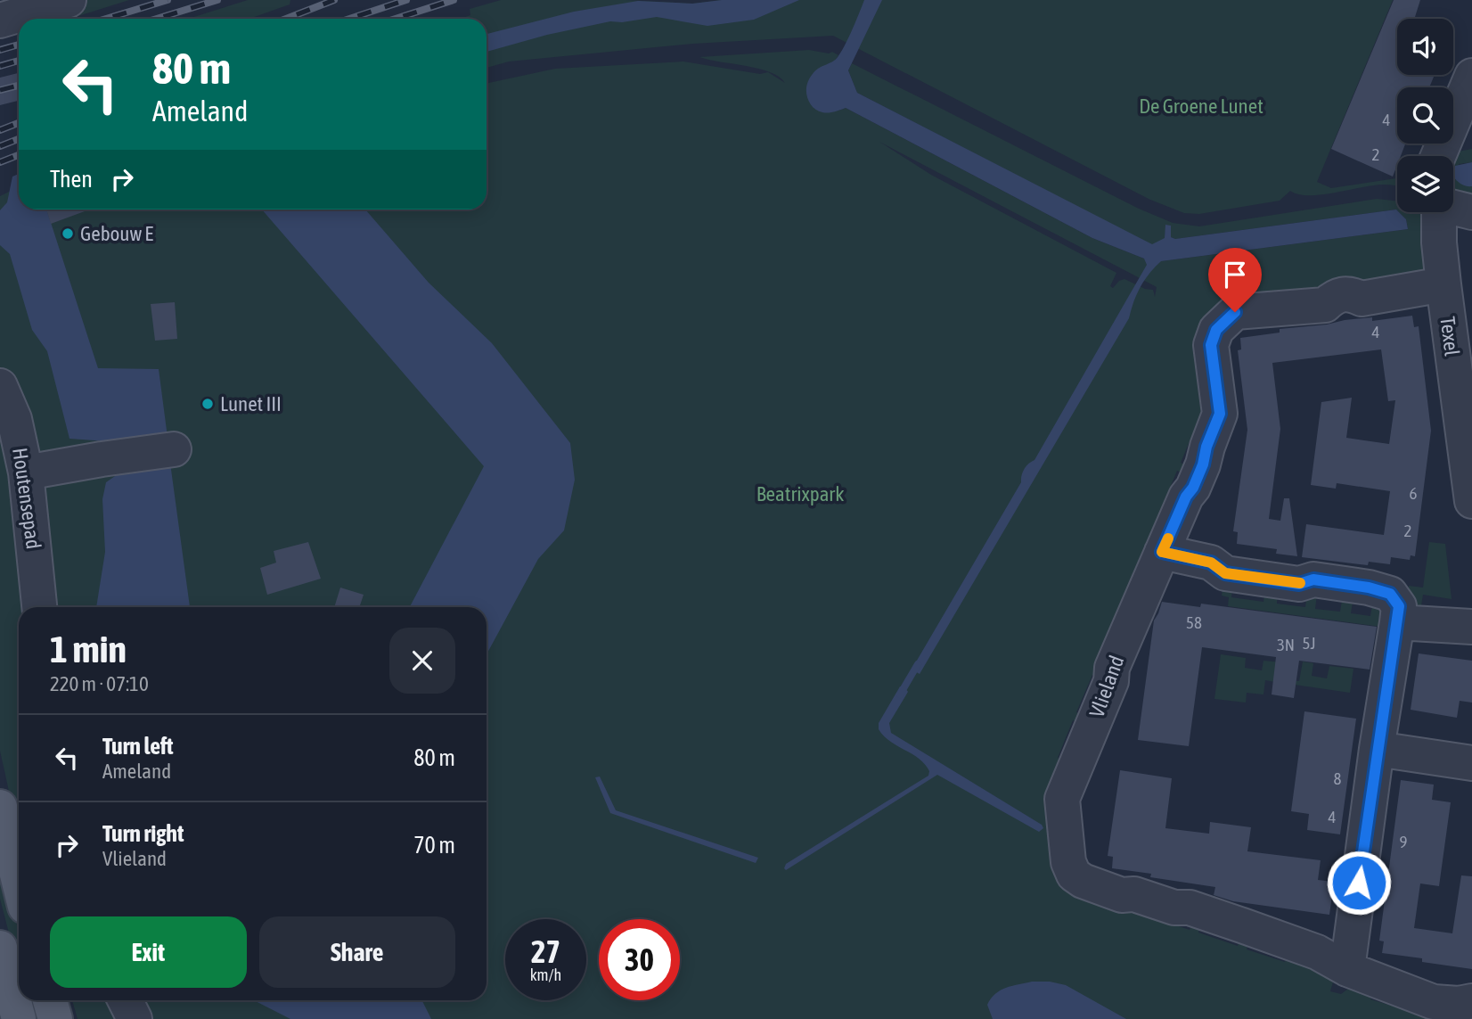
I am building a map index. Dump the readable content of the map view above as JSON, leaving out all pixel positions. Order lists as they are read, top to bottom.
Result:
{
  "streets": {
    "street": ["Texel", "Houtensepad", "Vlieland"]
  },
  "crossings": [
    ["Texel", "Vlieland"]
  ],
  "parks": ["De Groene Lunet", "Beatrixpark"],
  "places": ["Gebouw E", "Lunet III"],
  "house_numbers": [
    "4",
    "2",
    "4",
    "6",
    "2",
    "58",
    "5J",
    "3N",
    "8",
    "4",
    "9"
  ],
  "page": {
    "turn": ["80 m", "Ameland"],
    "then": "Then",
    "heading": ["1 min", "220 m · 07:10"],
    "list": [
      {
        "name": "Turn left",
        "note": "Ameland",
        "value": "80 m"
      },
      {
        "name": "Turn right",
        "note": "Vlieland",
        "value": "70 m"
      }
    ],
    "buttons": ["Exit", "Share"],
    "speed": "27 km/h",
    "limit": "30"
  }
}
